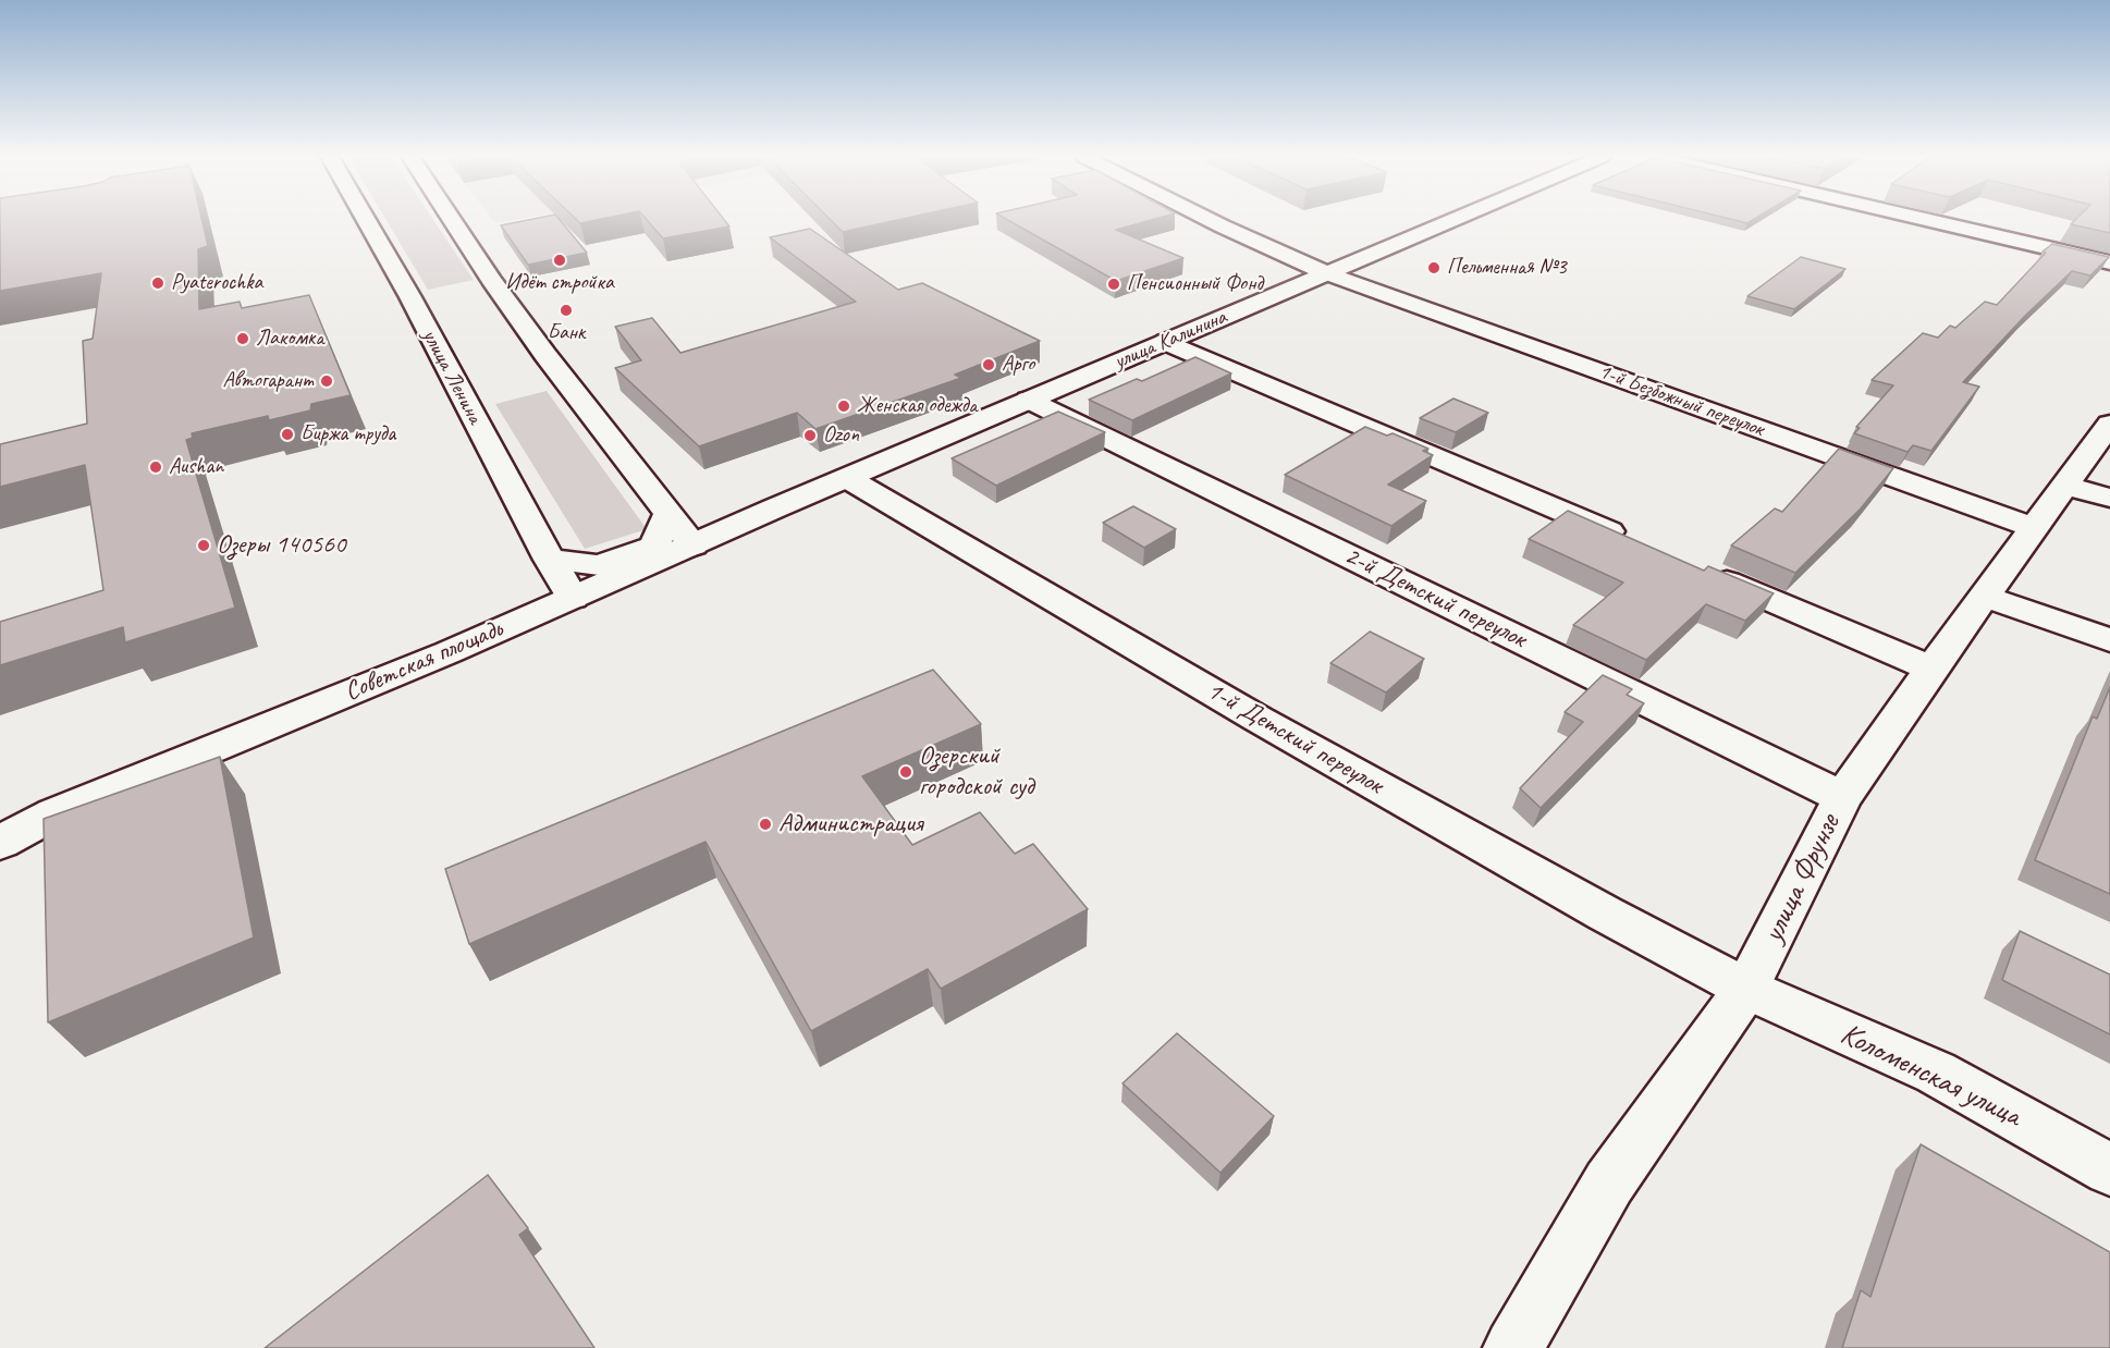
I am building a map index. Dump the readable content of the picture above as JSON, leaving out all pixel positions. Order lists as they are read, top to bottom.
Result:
{
  "streets": {
    "street": [
      "улица Калинина",
      "улица Ленина",
      "1-й Безбожный переулок",
      "2-й Детский переулок",
      "Советская площадь",
      "1-й Детский переулок",
      "улица Фрунзе",
      "Коломенская улица"
    ]
  },
  "crossings": [
    ["улица Калинина", "1-й Безбожный переулок"],
    ["улица Калинина", "2-й Детский переулок"],
    ["улица Калинина", "Советская площадь"],
    ["улица Калинина", "1-й Детский переулок"],
    ["улица Ленина", "Советская площадь"],
    ["1-й Безбожный переулок", "улица Фрунзе"],
    ["2-й Детский переулок", "улица Фрунзе"],
    ["Советская площадь", "1-й Детский переулок"],
    ["1-й Детский переулок", "улица Фрунзе"],
    ["1-й Детский переулок", "Коломенская улица"],
    ["улица Фрунзе", "Коломенская улица"]
  ],
  "places": [
    "Идёт стройка",
    "Пельменная №3",
    "Pyaterochka",
    "Пенсионный Фонд",
    "Банк",
    "Лакомка",
    "Арго",
    "Автогарант",
    "Женская одежда",
    "Биржа труда",
    "Ozon",
    "Aushan",
    "Озеры 140560",
    "Озерский городской суд",
    "Администрация"
  ]
}
